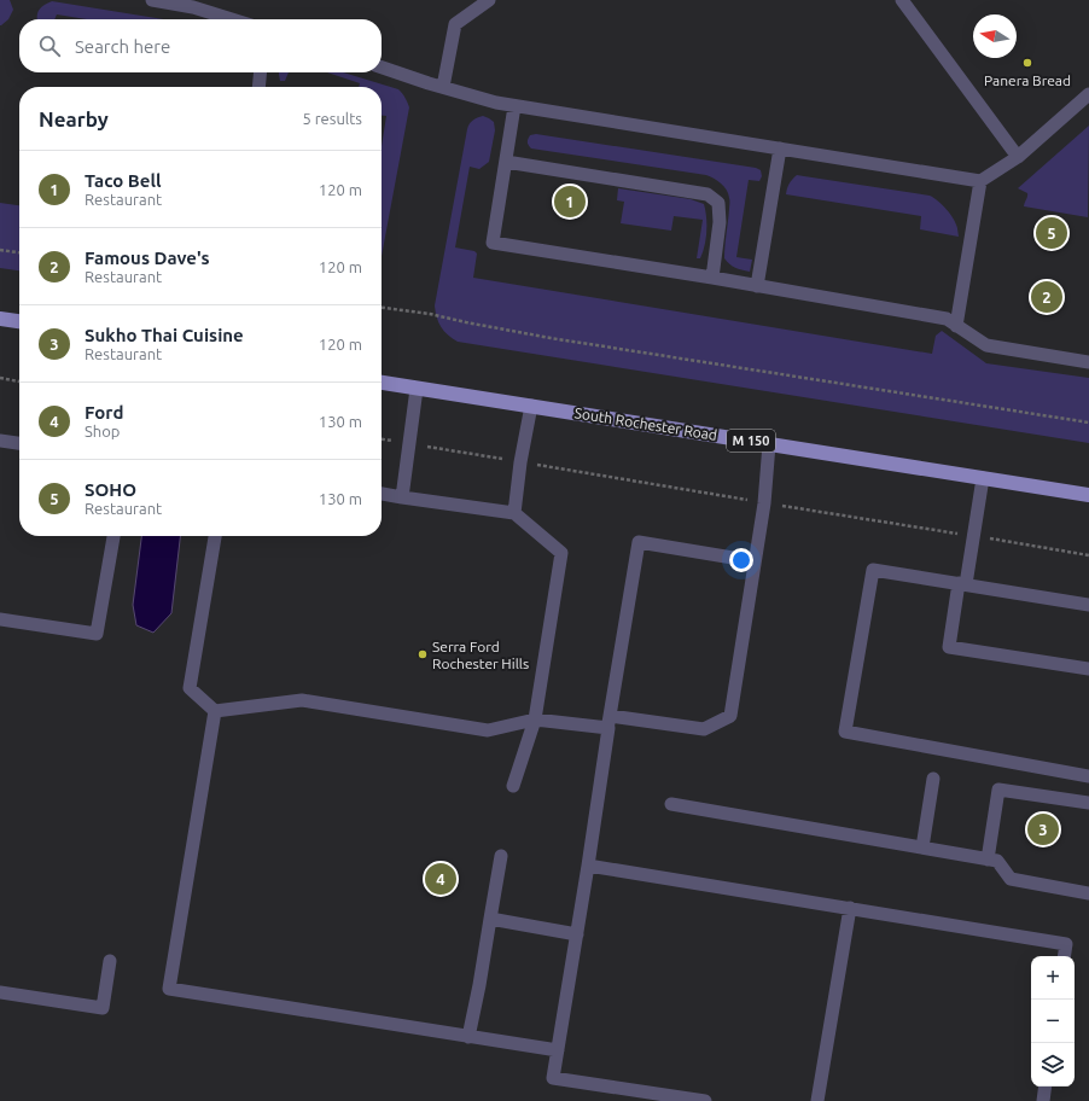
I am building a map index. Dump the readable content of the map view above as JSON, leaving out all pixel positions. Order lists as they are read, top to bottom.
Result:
{
  "streets": {
    "main road": ["South Rochester Road", "M 150"]
  },
  "places": ["Panera Bread", "Serra Ford Rochester Hills"],
  "north": "left",
  "page": {
    "search": "Search here",
    "heading": ["Nearby", "5 results"],
    "list": [
      {
        "mark": "1",
        "name": "Taco Bell",
        "note": "Restaurant",
        "value": "120 m"
      },
      {
        "mark": "2",
        "name": "Famous Dave's",
        "note": "Restaurant",
        "value": "120 m"
      },
      {
        "mark": "3",
        "name": "Sukho Thai Cuisine",
        "note": "Restaurant",
        "value": "120 m"
      },
      {
        "mark": "4",
        "name": "Ford",
        "note": "Shop",
        "value": "130 m"
      },
      {
        "mark": "5",
        "name": "SOHO",
        "note": "Restaurant",
        "value": "130 m"
      }
    ],
    "pins": [
      "1",
      "5",
      "2",
      "3",
      "4"
    ],
    "map_buttons": ["+", "−"]
  }
}
